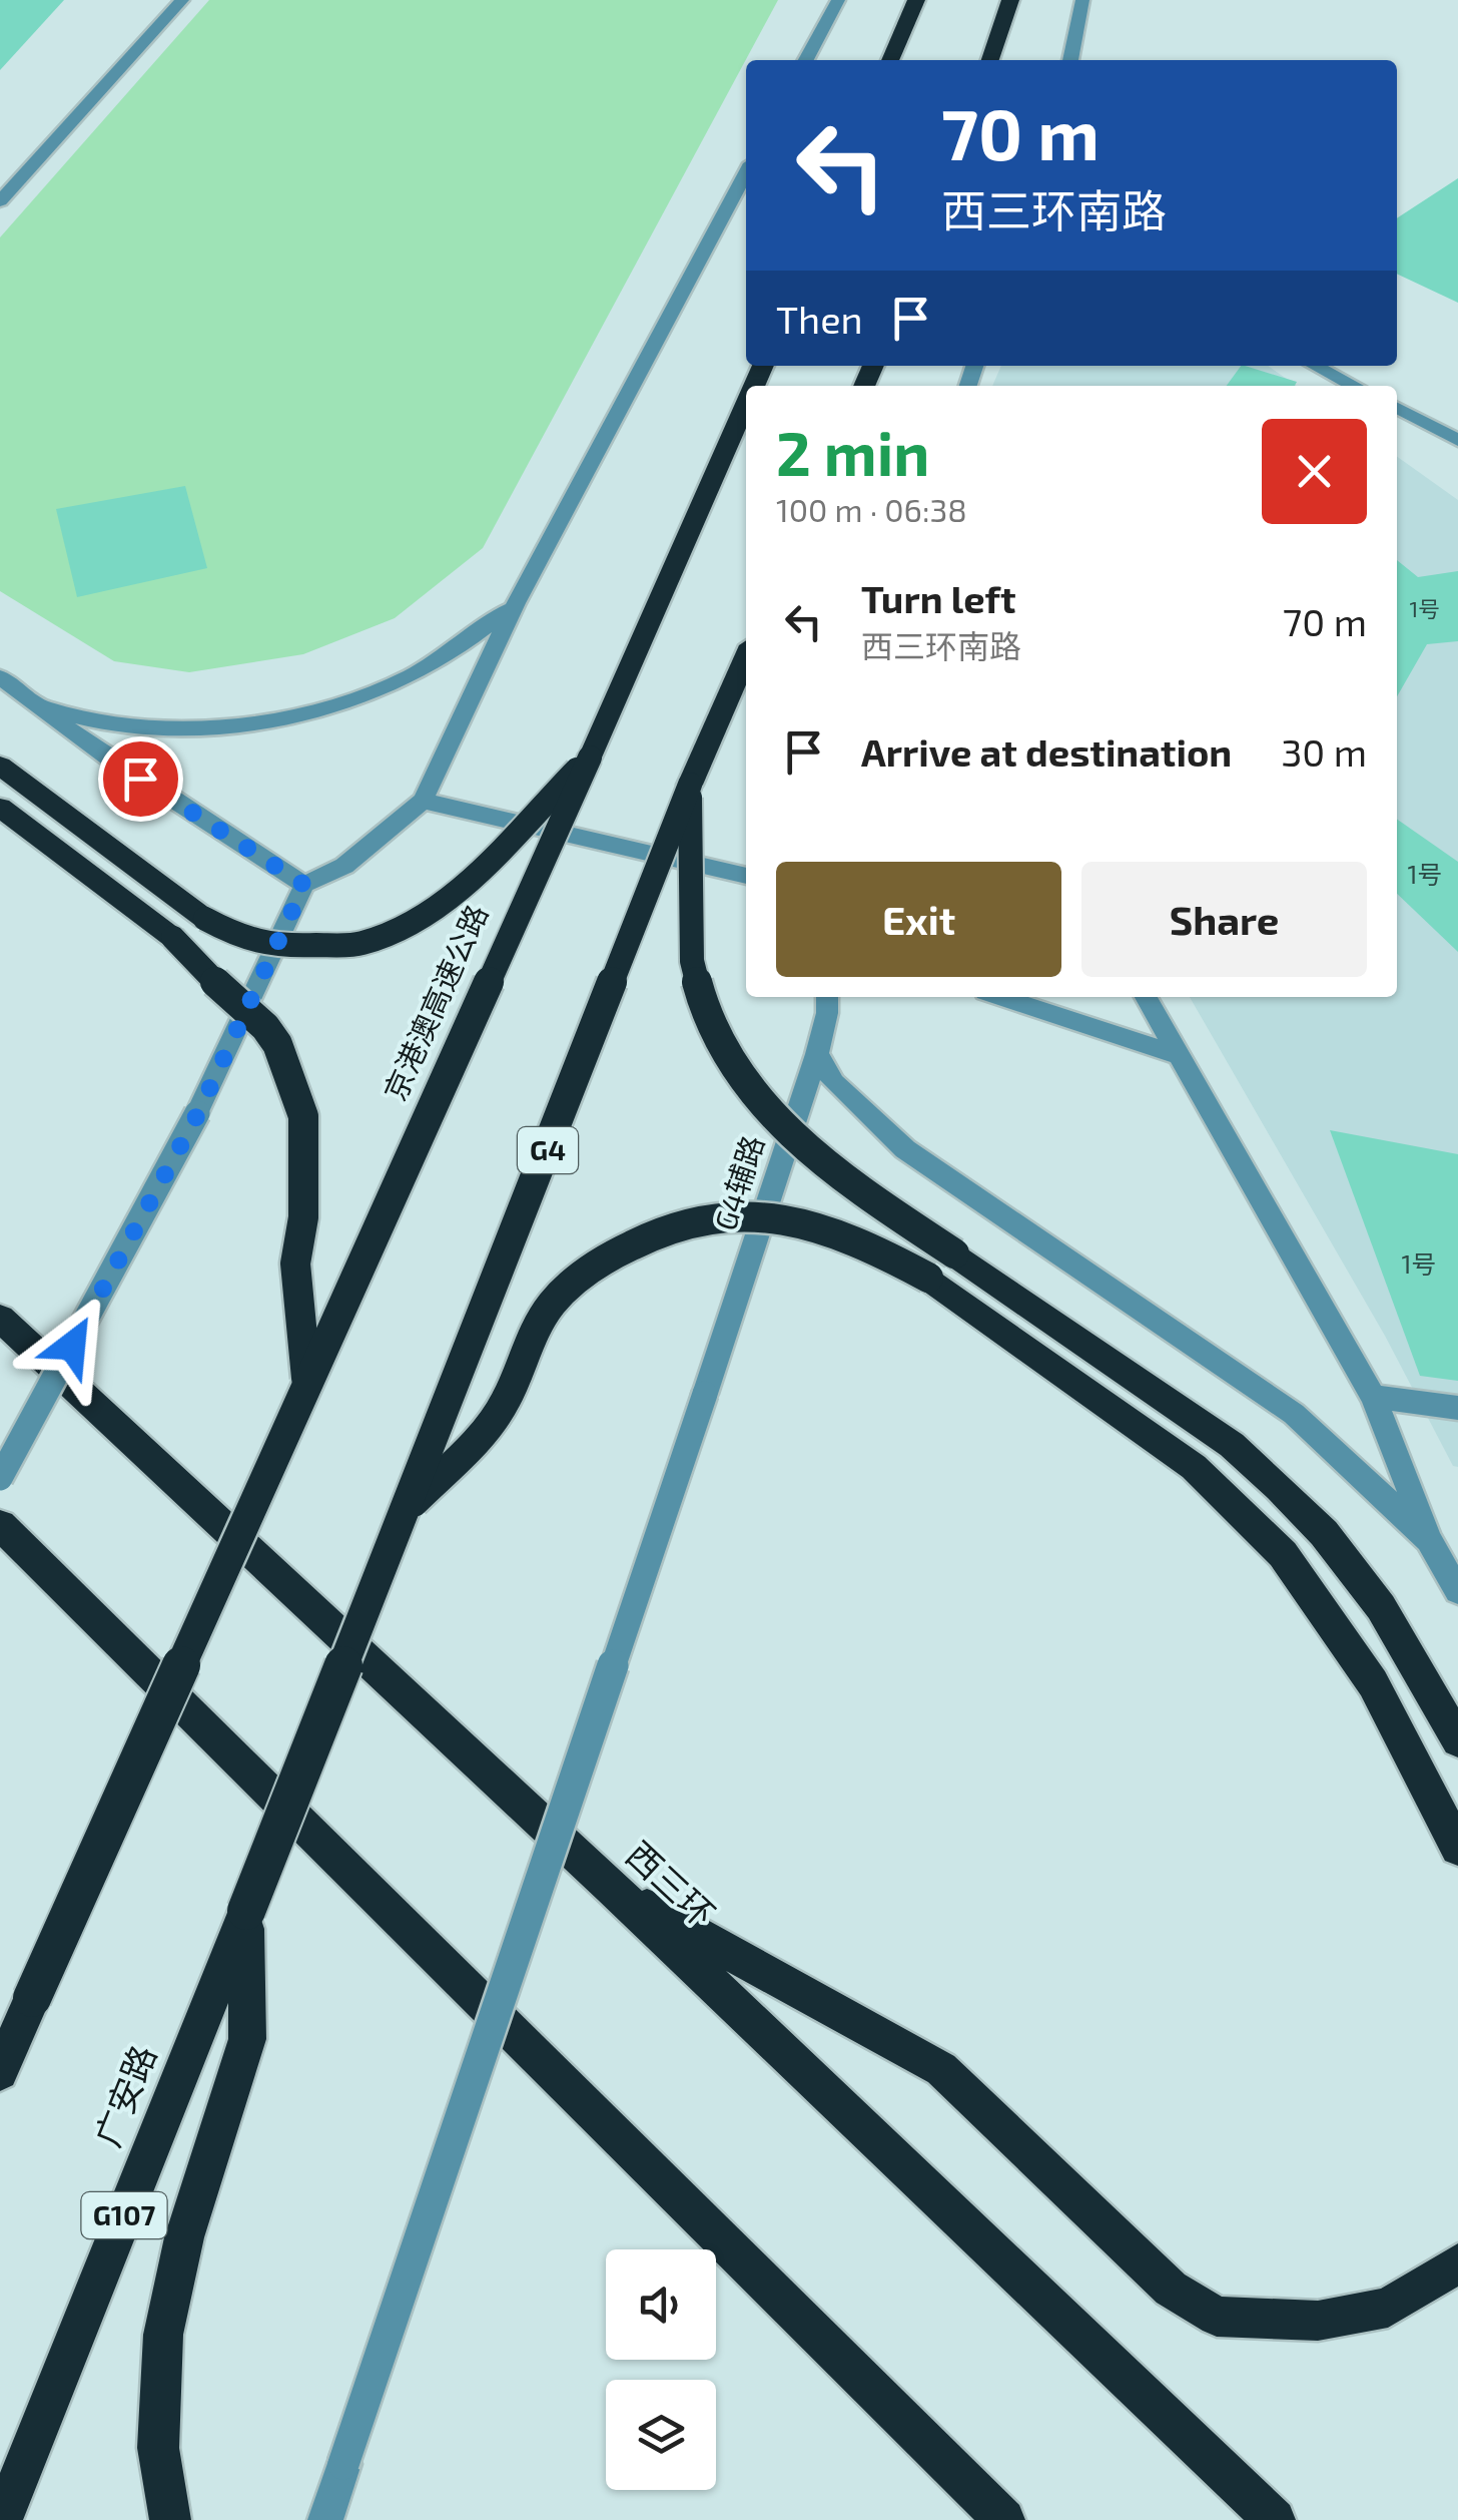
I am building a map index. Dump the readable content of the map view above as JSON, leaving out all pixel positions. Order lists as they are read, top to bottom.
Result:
{
  "streets": {
    "highway": [
      "京港澳高速公路",
      "G4",
      "西三环",
      "广安路",
      "G107"
    ],
    "street": ["G4辅路"]
  },
  "crossings": [
    ["G4", "广安路"]
  ],
  "house_numbers": ["1号", "1号", "1号"],
  "page": {
    "turn": ["70 m", "西三环南路"],
    "then": "Then",
    "heading": ["2 min", "100 m · 06:38"],
    "list": [
      {
        "name": "Turn left",
        "note": "西三环南路",
        "value": "70 m"
      },
      {
        "name": "Arrive at destination",
        "value": "30 m"
      }
    ],
    "buttons": ["Exit", "Share"]
  }
}
